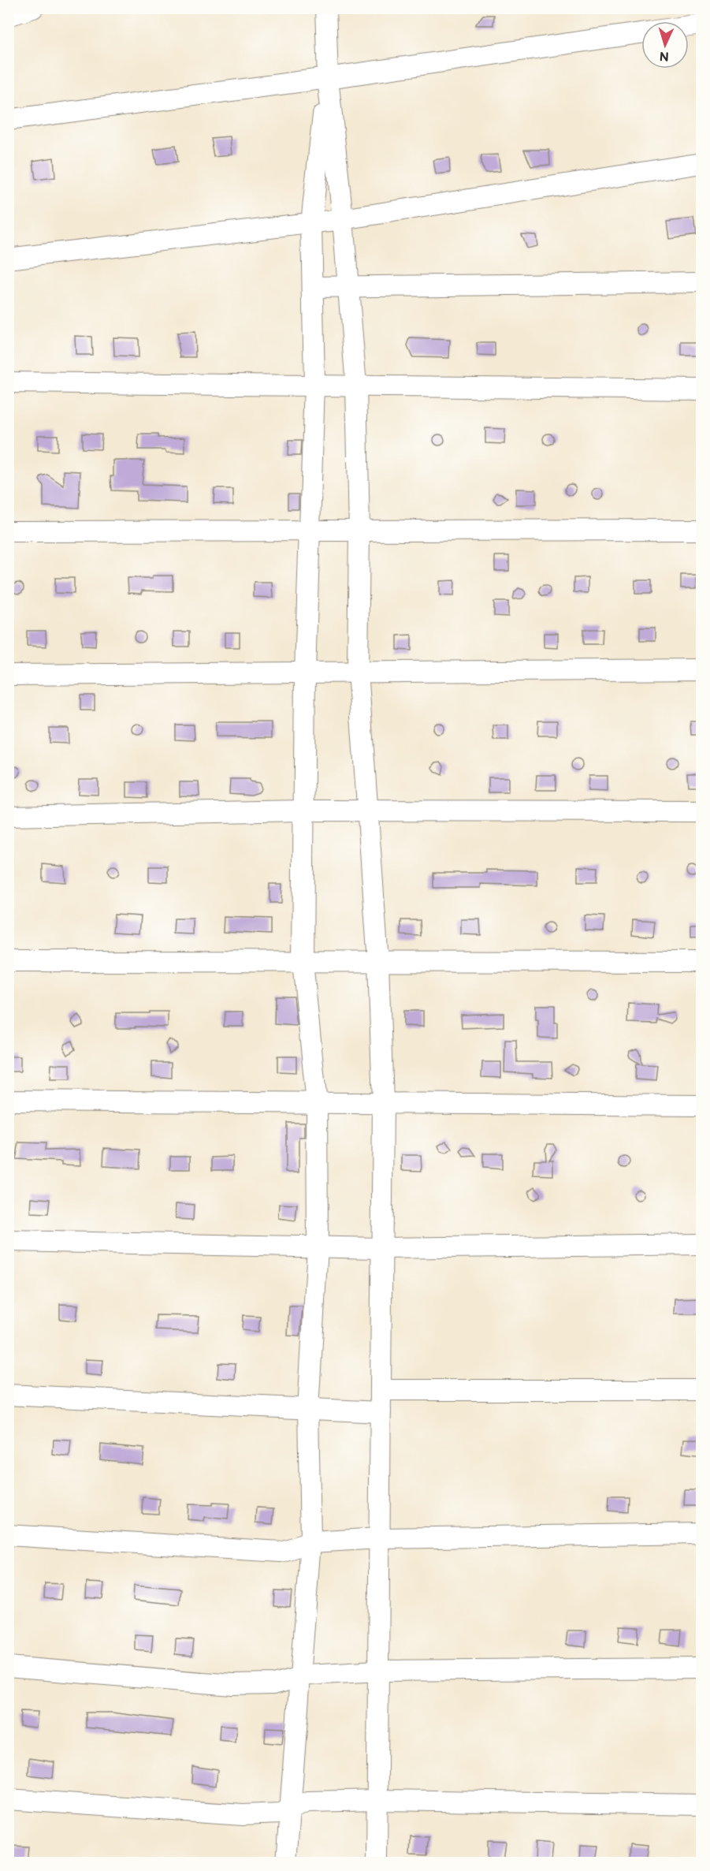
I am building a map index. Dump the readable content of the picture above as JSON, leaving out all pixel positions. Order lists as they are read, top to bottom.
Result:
{
  "north": "bottom"
}
